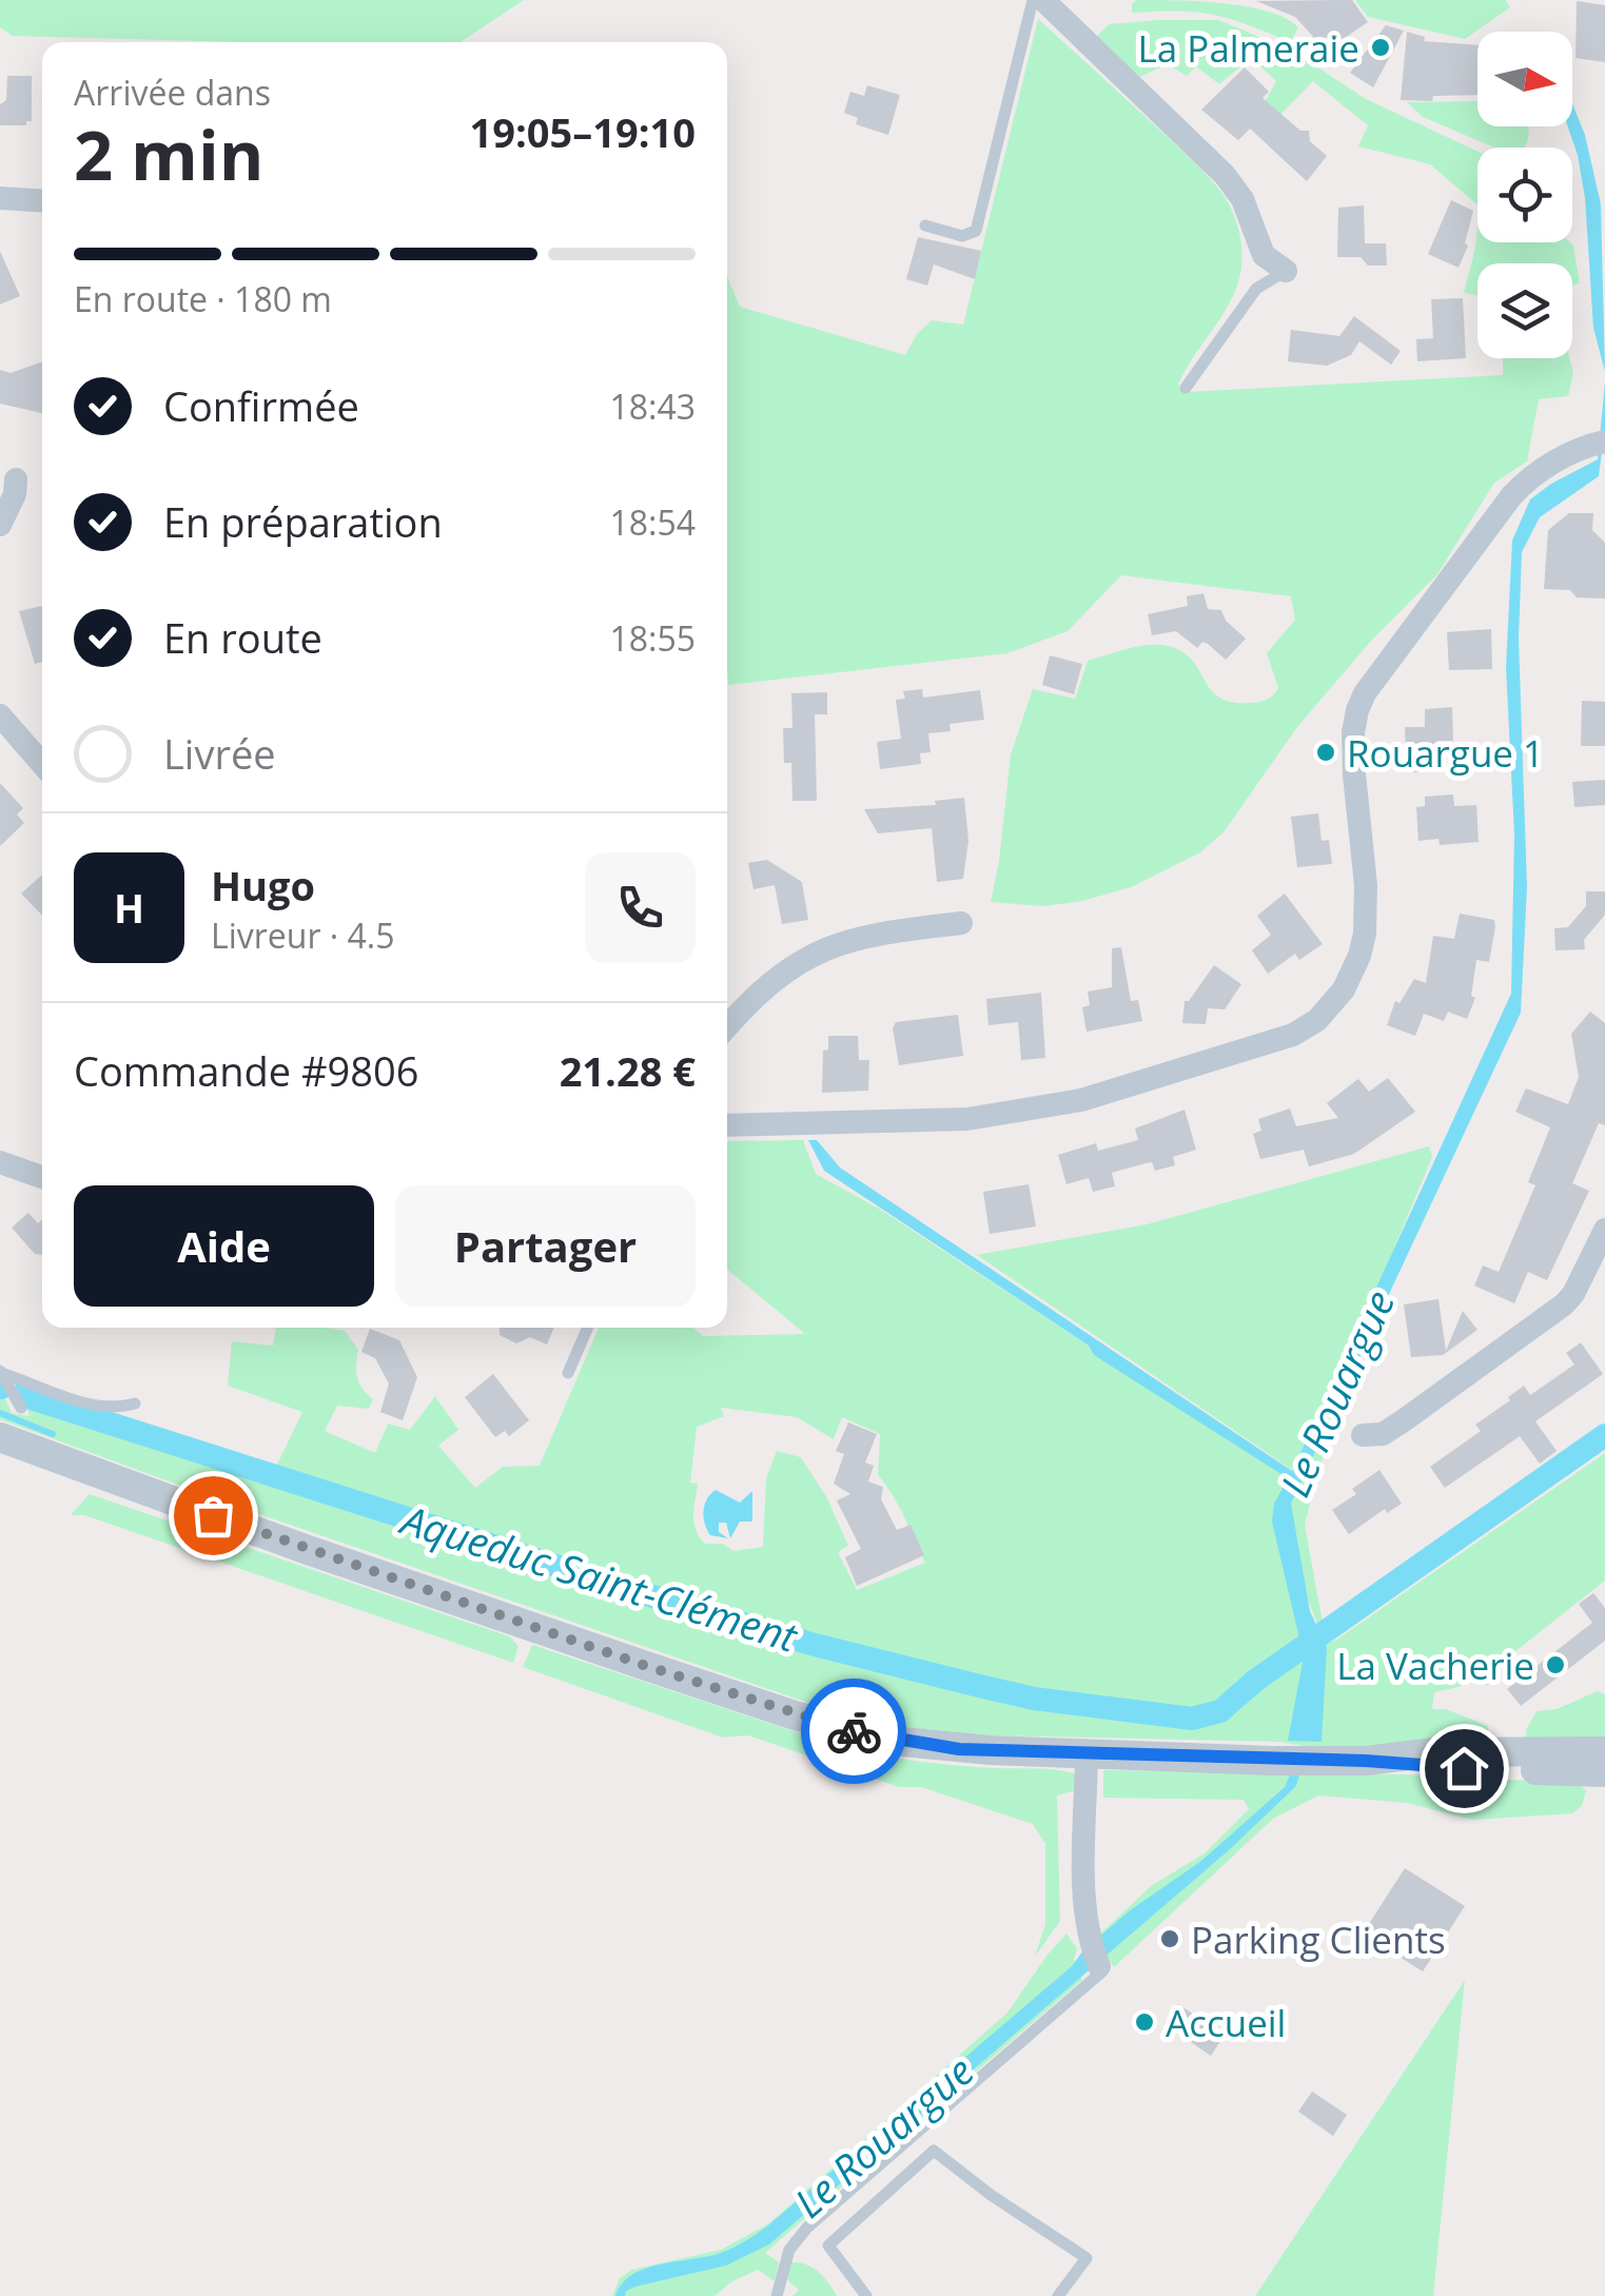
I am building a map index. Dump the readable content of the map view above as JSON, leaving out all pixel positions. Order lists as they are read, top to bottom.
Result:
{
  "water": ["Le Rouargue", "Aqueduc Saint-Clément"],
  "places": [
    "La Palmeraie",
    "Rouargue 1",
    "La Vacherie",
    "Parking Clients",
    "Accueil"
  ],
  "north": "right",
  "page": {
    "heading": ["2 min", "Arrivée dans", "19:05–19:10"],
    "panel": [
      "Hugo",
      "Livreur · 4.5",
      "Commande #9806",
      "21.28 €"
    ],
    "bar": "En route · 180 m",
    "list": [
      ["Confirmée", "18:43"],
      ["En préparation", "18:54"],
      ["En route", "18:55"],
      "Livrée"
    ],
    "round": "H",
    "buttons": ["Aide", "Partager"]
  }
}
